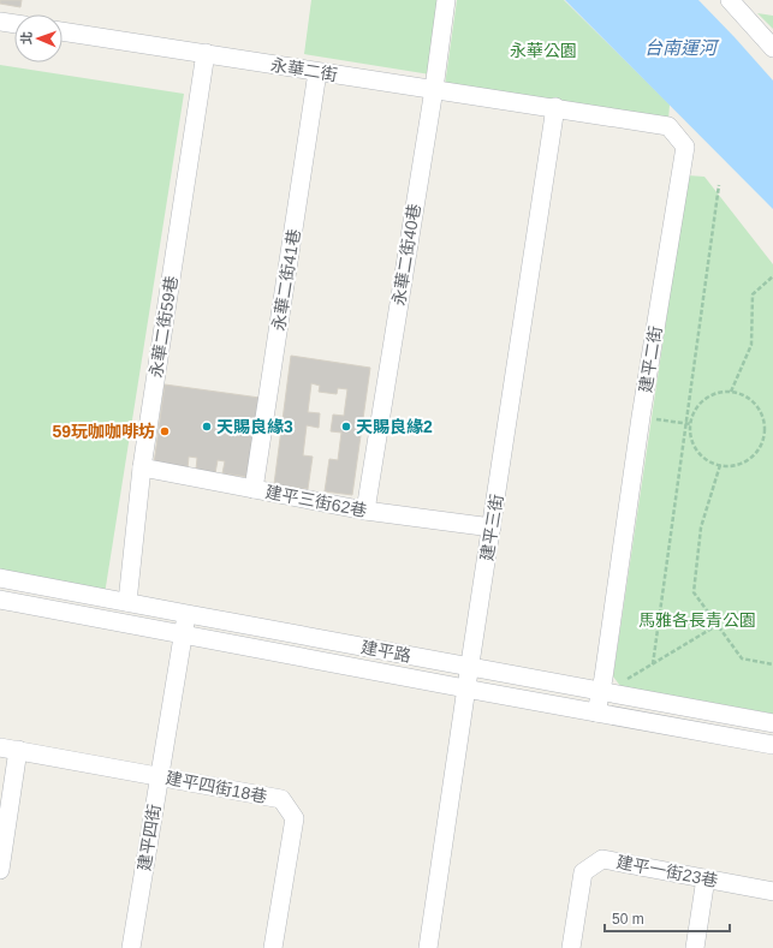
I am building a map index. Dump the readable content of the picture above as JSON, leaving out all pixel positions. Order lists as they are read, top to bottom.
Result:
{
  "streets": {
    "street": [
      "永華二街",
      "永華二街40巷",
      "永華二街41巷",
      "永華二街59巷",
      "建平二街",
      "建平三街62巷",
      "建平三街",
      "建平路",
      "建平四街18巷",
      "建平四街",
      "建平一街23巷"
    ]
  },
  "crossings": [
    ["永華二街", "永華二街40巷"],
    ["永華二街", "永華二街41巷"],
    ["永華二街", "永華二街59巷"],
    ["永華二街", "建平二街"],
    ["永華二街", "建平三街"],
    ["永華二街40巷", "建平三街62巷"],
    ["永華二街41巷", "建平三街62巷"],
    ["永華二街59巷", "建平三街62巷"],
    ["永華二街59巷", "建平路"],
    ["建平二街", "建平三街"],
    ["建平二街", "建平路"],
    ["建平三街62巷", "建平三街"],
    ["建平三街", "建平路"],
    ["建平路", "建平四街"],
    ["建平四街18巷", "建平四街"]
  ],
  "water": ["台南運河"],
  "parks": ["永華公園", "馬雅各長青公園"],
  "places": ["天賜良緣3", "天賜良緣2", "59玩咖咖啡坊"],
  "scale_bar": "50 m",
  "north": "left"
}
